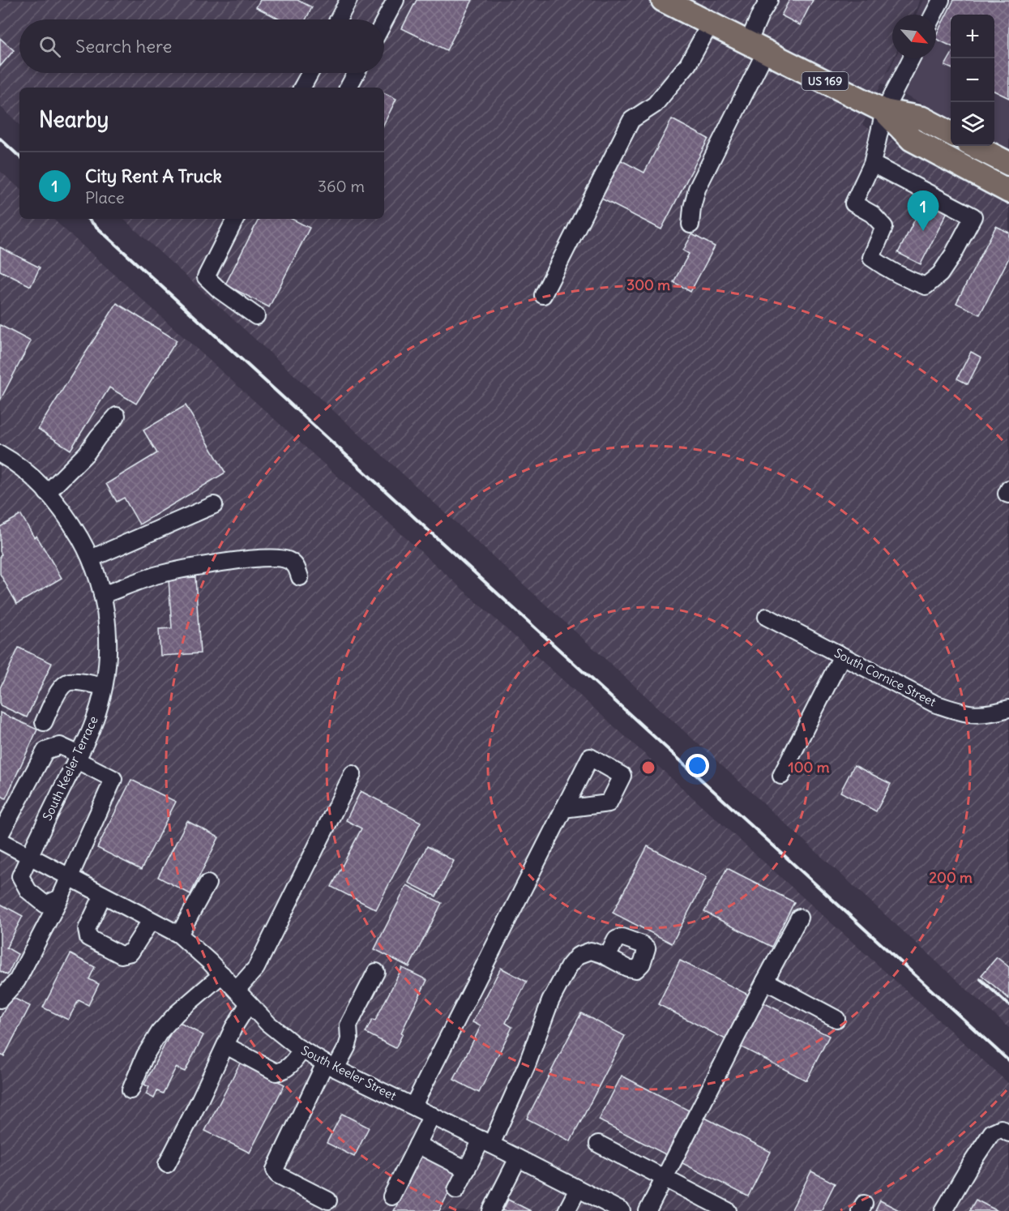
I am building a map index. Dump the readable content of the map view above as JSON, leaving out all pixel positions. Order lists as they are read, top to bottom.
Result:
{
  "streets": {
    "highway": ["US 169"],
    "street": ["South Cornice Street", "South Keeler Terrace", "South Keeler Street"]
  },
  "crossings": [
    ["South Keeler Terrace", "South Keeler Street"]
  ],
  "north": "bottom right",
  "page": {
    "map_buttons": ["+", "−"],
    "search": "Search here",
    "heading": "Nearby",
    "list": [
      {
        "mark": "1",
        "name": "City Rent A Truck",
        "note": "Place",
        "value": "360 m"
      }
    ],
    "pins": "1"
  },
  "rings": ["300 m", "100 m", "200 m"]
}
